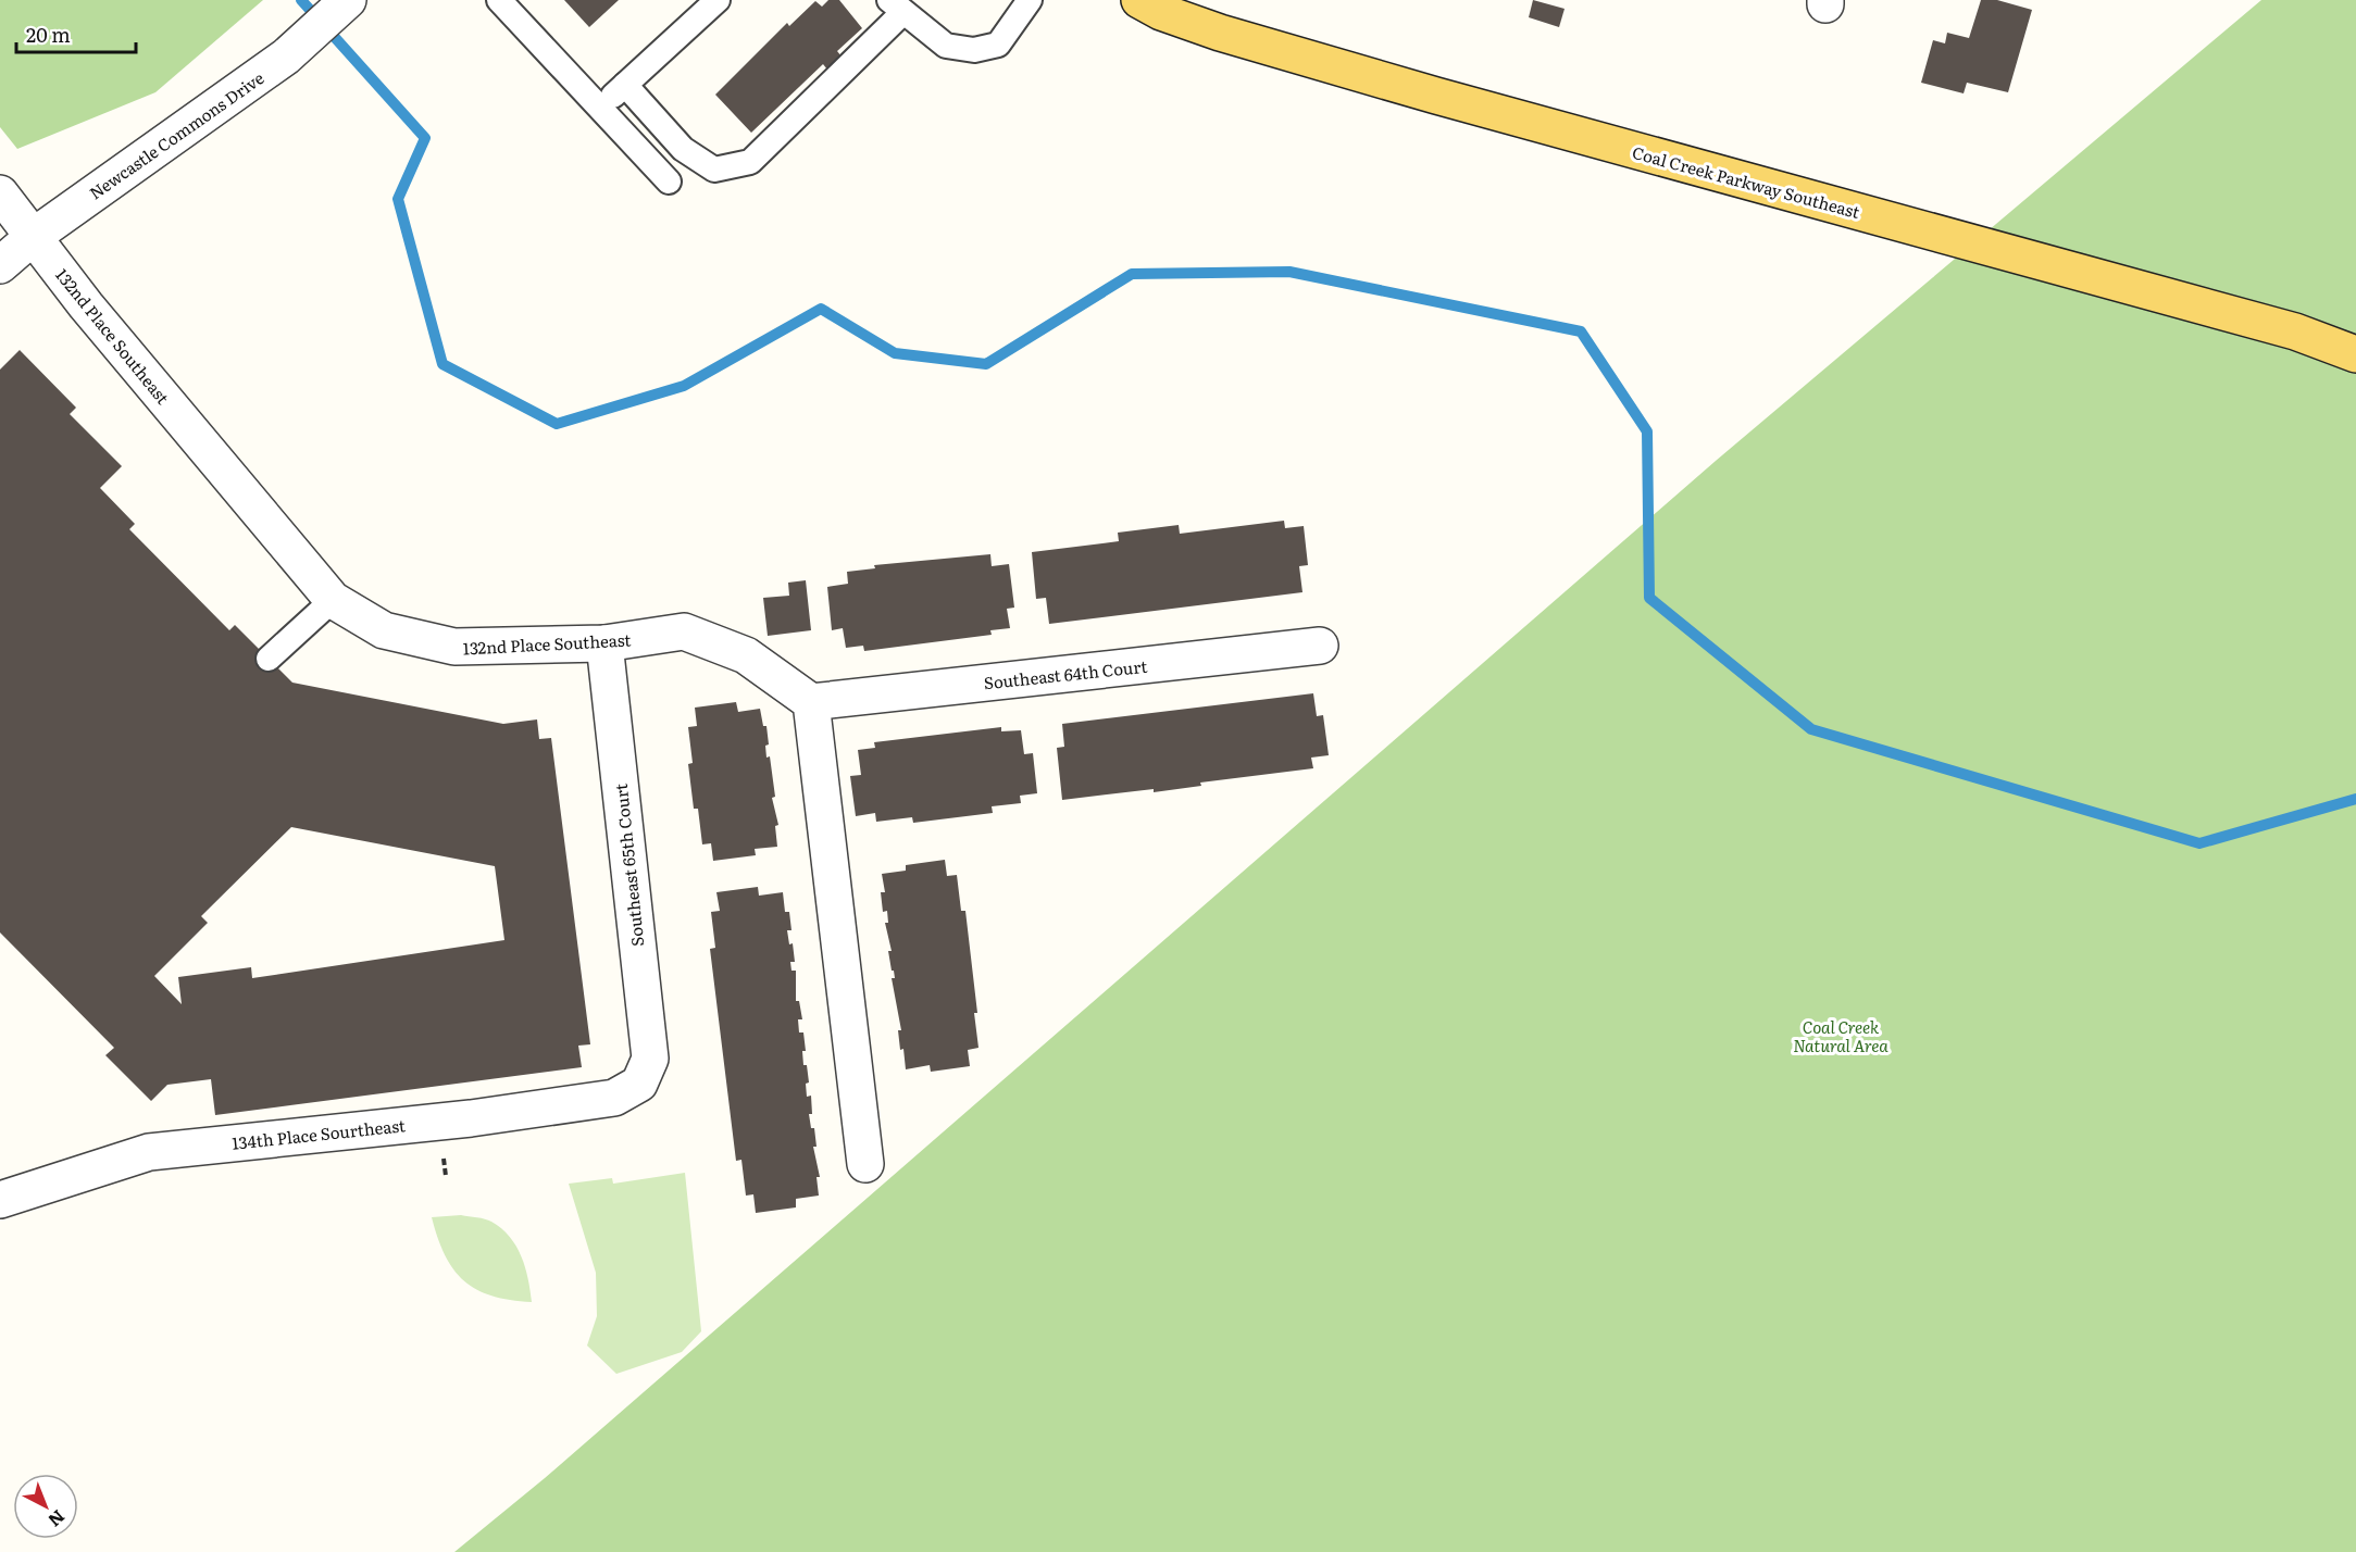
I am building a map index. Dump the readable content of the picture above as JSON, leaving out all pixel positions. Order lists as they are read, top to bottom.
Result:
{
  "streets": {
    "main road": ["Coal Creek Parkway Southeast"],
    "street": [
      "Newcastle Commons Drive",
      "132nd Place Southeast",
      "Southeast 64th Court",
      "Southeast 65th Court",
      "134th Place Sourtheast"
    ]
  },
  "crossings": [
    ["Newcastle Commons Drive", "132nd Place Southeast"],
    ["132nd Place Southeast", "Southeast 64th Court"],
    ["132nd Place Southeast", "Southeast 65th Court"],
    ["Southeast 65th Court", "134th Place Sourtheast"]
  ],
  "parks": ["Coal Creek Natural Area"],
  "scale_bar": "20 m",
  "north": "bottom right"
}
